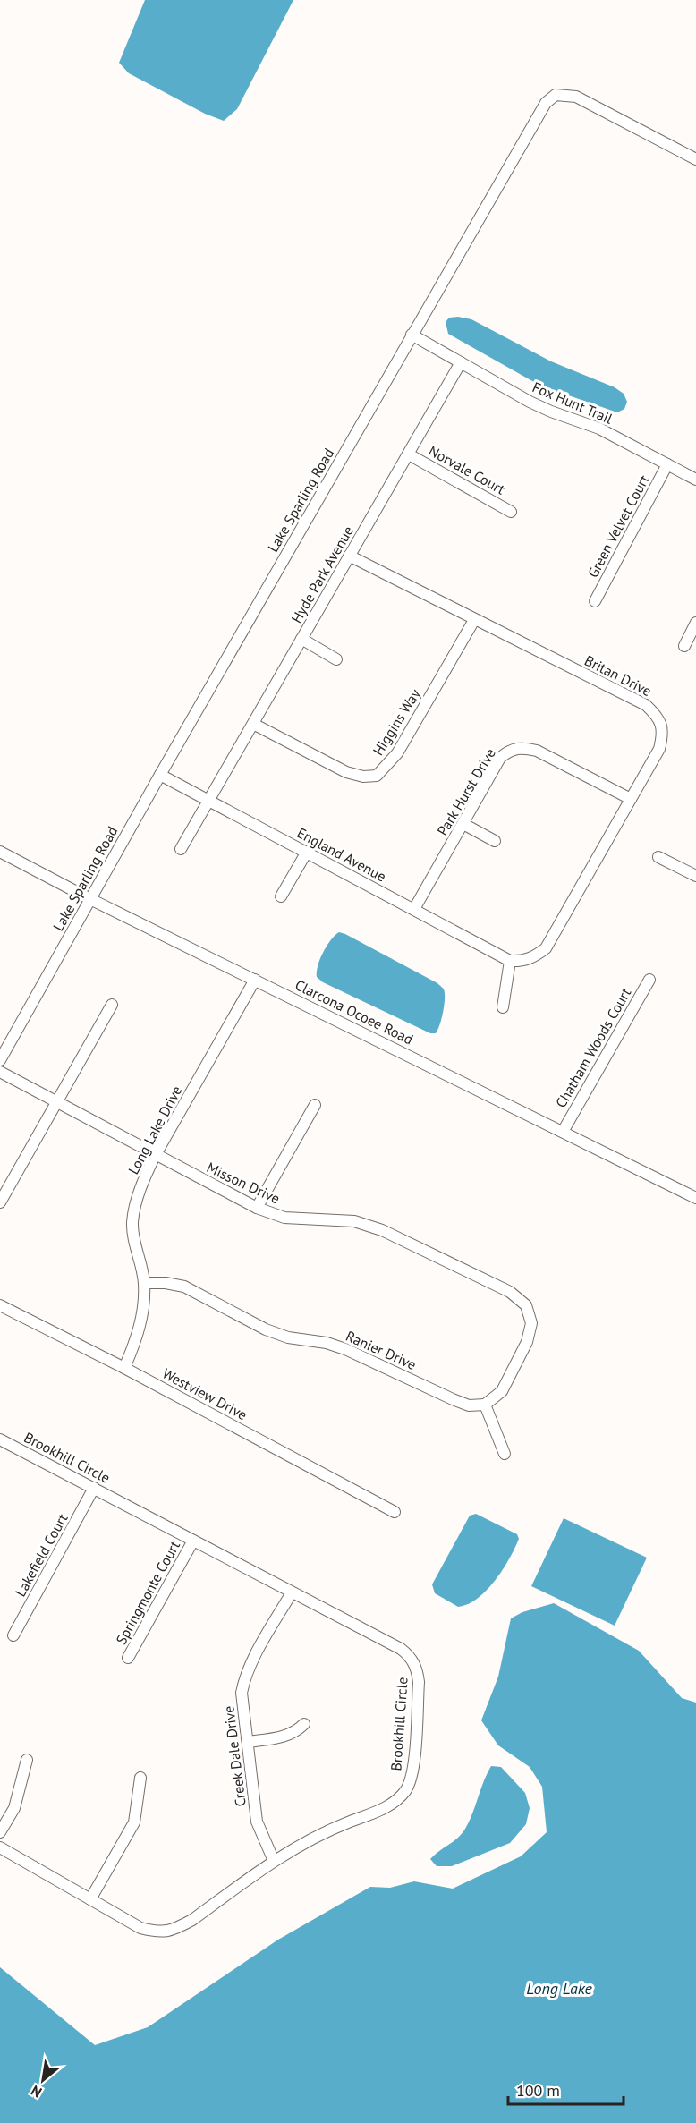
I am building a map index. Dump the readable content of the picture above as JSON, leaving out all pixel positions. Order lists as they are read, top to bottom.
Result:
{
  "streets": {
    "street": [
      "Fox Hunt Trail",
      "Norvale Court",
      "Lake Sparling Road",
      "Green Velvet Court",
      "Hyde Park Avenue",
      "Britan Drive",
      "Higgins Way",
      "Park Hurst Drive",
      "England Avenue",
      "Clarcona Ocoee Road",
      "Chatham Woods Court",
      "Long Lake Drive",
      "Misson Drive",
      "Ranier Drive",
      "Westview Drive",
      "Brookhill Circle",
      "Lakefield Court",
      "Springmonte Court",
      "Creek Dale Drive"
    ]
  },
  "crossings": [
    ["Fox Hunt Trail", "Lake Sparling Road"],
    ["Fox Hunt Trail", "Green Velvet Court"],
    ["Fox Hunt Trail", "Hyde Park Avenue"],
    ["Norvale Court", "Hyde Park Avenue"],
    ["Lake Sparling Road", "England Avenue"],
    ["Lake Sparling Road", "Clarcona Ocoee Road"],
    ["Hyde Park Avenue", "Britan Drive"],
    ["Hyde Park Avenue", "Higgins Way"],
    ["Hyde Park Avenue", "England Avenue"],
    ["Britan Drive", "Higgins Way"],
    ["Britan Drive", "Park Hurst Drive"],
    ["Britan Drive", "England Avenue"],
    ["Park Hurst Drive", "England Avenue"],
    ["Clarcona Ocoee Road", "Chatham Woods Court"],
    ["Clarcona Ocoee Road", "Long Lake Drive"],
    ["Long Lake Drive", "Misson Drive"],
    ["Long Lake Drive", "Ranier Drive"],
    ["Long Lake Drive", "Westview Drive"],
    ["Misson Drive", "Ranier Drive"],
    ["Brookhill Circle", "Lakefield Court"],
    ["Brookhill Circle", "Springmonte Court"],
    ["Brookhill Circle", "Creek Dale Drive"]
  ],
  "water": ["Long Lake"],
  "scale_bar": "100 m",
  "north": "bottom left"
}
